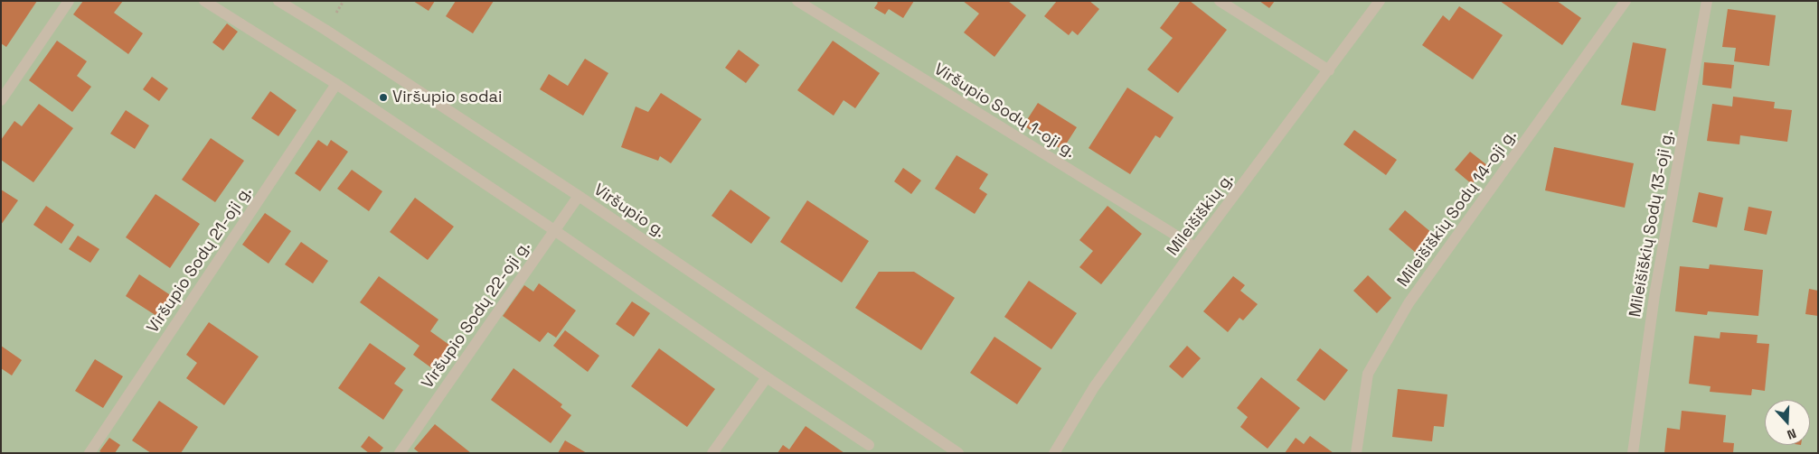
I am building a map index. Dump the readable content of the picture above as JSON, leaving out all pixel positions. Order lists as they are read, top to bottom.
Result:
{
  "streets": {
    "street": [
      "Viršupio Sodų 1-oji g.",
      "Mileišiškių Sodų 14-oji g.",
      "Viršupio g.",
      "Mileišiškių g.",
      "Mileišiškių Sodų 13-oji g.",
      "Viršupio Sodų 21-oji g.",
      "Viršupio Sodų 22-oji g."
    ]
  },
  "crossings": [
    ["Viršupio Sodų 1-oji g.", "Mileišiškių g."],
    ["Viršupio g.", "Viršupio Sodų 22-oji g."]
  ],
  "places": ["Viršupio sodai"],
  "north": "bottom"
}
